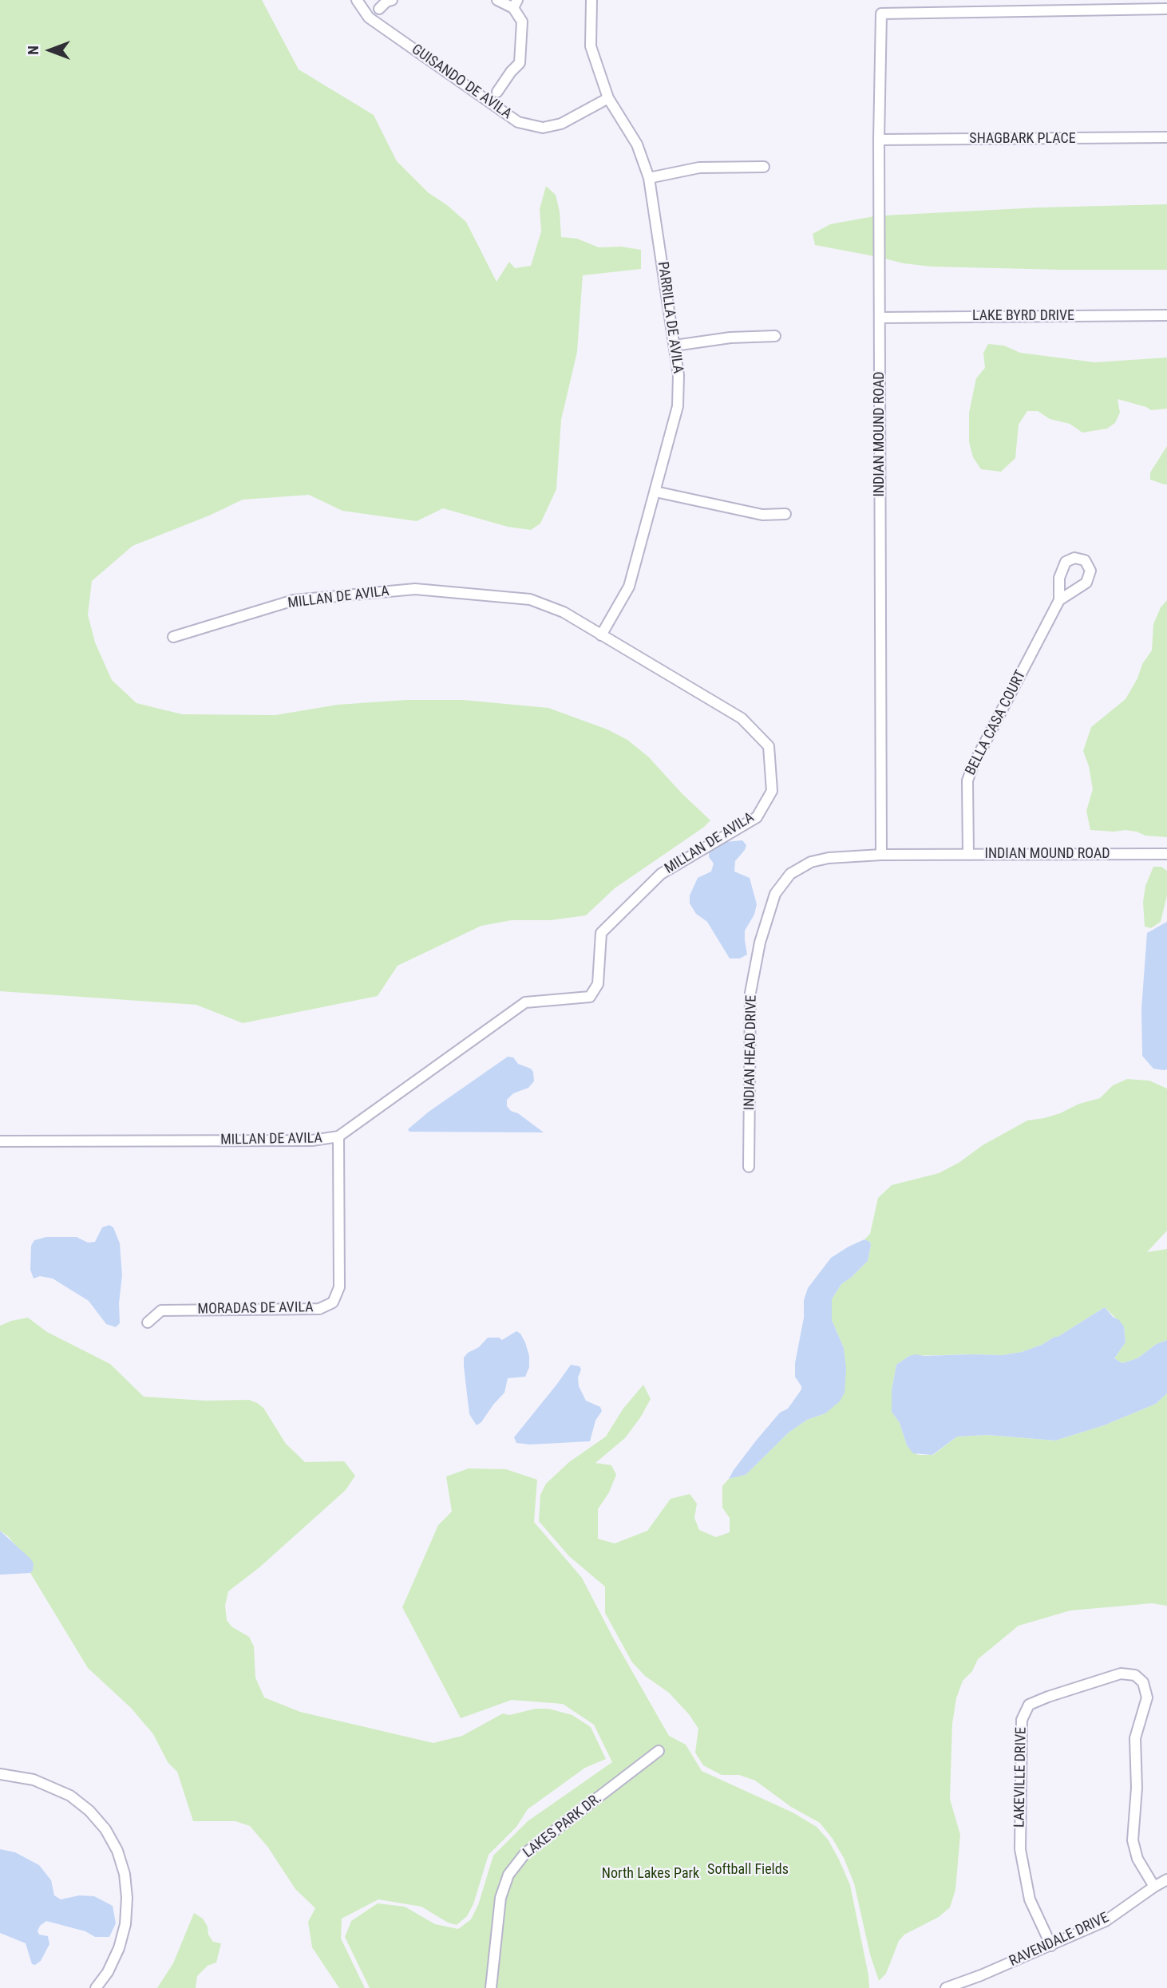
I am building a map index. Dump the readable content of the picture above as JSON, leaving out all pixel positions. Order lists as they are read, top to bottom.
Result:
{
  "streets": {
    "street": [
      "GUISANDO DE AVILA",
      "SHAGBARK PLACE",
      "LAKE BYRD DRIVE",
      "PARRILLA DE AVILA",
      "INDIAN MOUND ROAD",
      "MILLAN DE AVILA",
      "BELLA CASA COURT",
      "INDIAN HEAD DRIVE",
      "MORADAS DE AVILA",
      "LAKEVILLE DRIVE",
      "LAKES PARK DR.",
      "RAVENDALE DRIVE"
    ]
  },
  "crossings": [
    ["GUISANDO DE AVILA", "PARRILLA DE AVILA"],
    ["SHAGBARK PLACE", "INDIAN MOUND ROAD"],
    ["LAKE BYRD DRIVE", "INDIAN MOUND ROAD"],
    ["PARRILLA DE AVILA", "MILLAN DE AVILA"],
    ["INDIAN MOUND ROAD", "BELLA CASA COURT"],
    ["INDIAN MOUND ROAD", "INDIAN HEAD DRIVE"],
    ["MILLAN DE AVILA", "MORADAS DE AVILA"],
    ["LAKEVILLE DRIVE", "RAVENDALE DRIVE"]
  ],
  "parks": ["Softball Fields", "North Lakes Park"],
  "north": "left"
}
